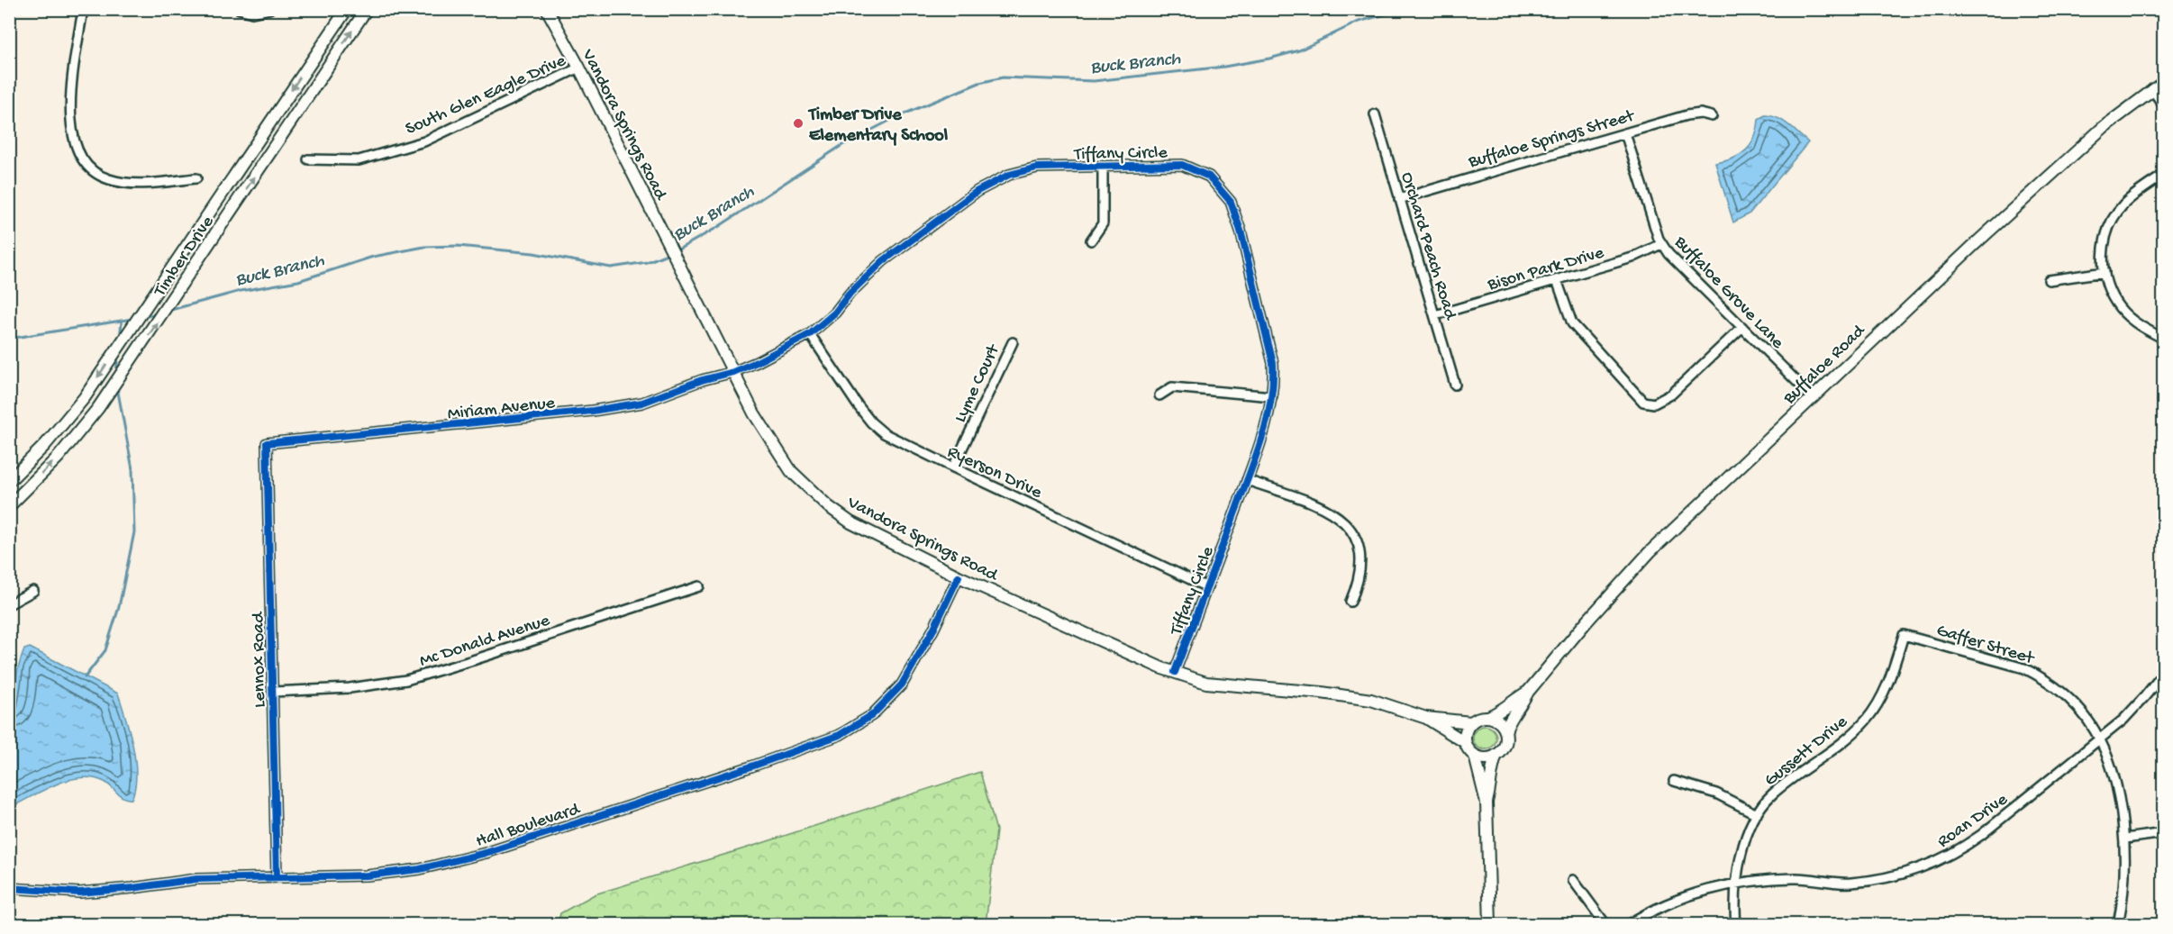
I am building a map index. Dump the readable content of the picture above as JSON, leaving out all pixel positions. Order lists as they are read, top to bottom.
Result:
{
  "streets": {
    "street": [
      "South Glen Eagle Drive",
      "Vandora Springs Road",
      "Buffaloe Springs Street",
      "Tiffany Circle",
      "Orchard Peach Road",
      "Timber Drive",
      "Bison Park Drive",
      "Buffaloe Grove Lane",
      "Buffaloe Road",
      "Lyme Court",
      "Miriam Avenue",
      "Ryerson Drive",
      "Mc Donald Avenue",
      "Gaffer Street",
      "Lennox Road",
      "Gussett Drive",
      "Roan Drive",
      "Hall Boulevard"
    ]
  },
  "crossings": [
    ["South Glen Eagle Drive", "Vandora Springs Road"],
    ["Vandora Springs Road", "Tiffany Circle"],
    ["Vandora Springs Road", "Buffaloe Road"],
    ["Vandora Springs Road", "Miriam Avenue"],
    ["Vandora Springs Road", "Hall Boulevard"],
    ["Buffaloe Springs Street", "Orchard Peach Road"],
    ["Buffaloe Springs Street", "Buffaloe Grove Lane"],
    ["Tiffany Circle", "Miriam Avenue"],
    ["Tiffany Circle", "Ryerson Drive"],
    ["Orchard Peach Road", "Bison Park Drive"],
    ["Bison Park Drive", "Buffaloe Grove Lane"],
    ["Buffaloe Grove Lane", "Buffaloe Road"],
    ["Lyme Court", "Ryerson Drive"],
    ["Miriam Avenue", "Lennox Road"],
    ["Mc Donald Avenue", "Lennox Road"],
    ["Gaffer Street", "Gussett Drive"],
    ["Gaffer Street", "Roan Drive"],
    ["Lennox Road", "Hall Boulevard"],
    ["Gussett Drive", "Roan Drive"]
  ],
  "water": ["Buck Branch"],
  "places": ["Timber Drive Elementary School"]
}
